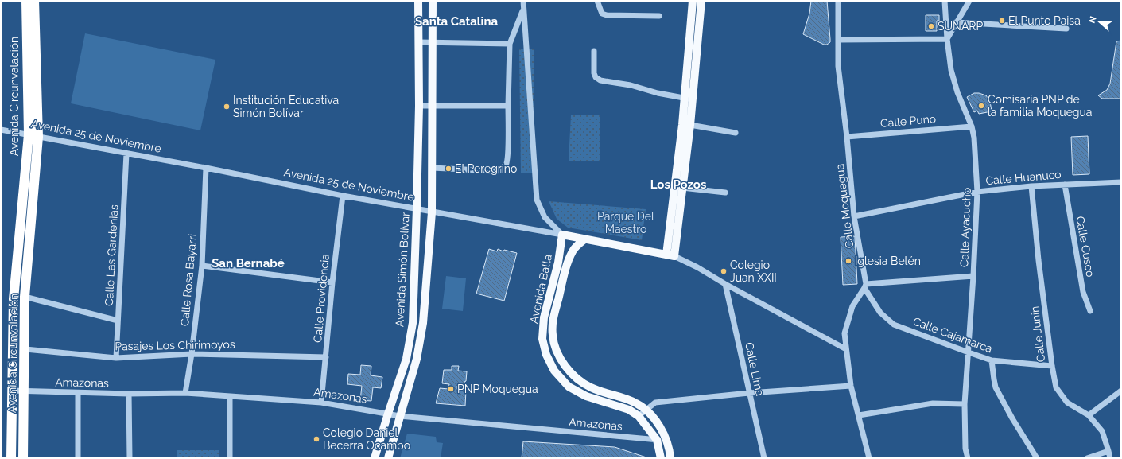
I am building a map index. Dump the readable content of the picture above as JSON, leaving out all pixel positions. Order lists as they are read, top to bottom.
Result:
{
  "streets": {
    "highway": ["Avenida Circunvalación"],
    "main road": ["Avenida 25 de Noviembre", "Avenida Simón Bolívar", "Avenida Balta"],
    "street": [
      "Calle Puno",
      "Calle Huanuco",
      "Calle Moquegua",
      "Calle Ayacucho",
      "Calle Cusco",
      "Calle Las Gardenias",
      "Calle Rosa Bayarri",
      "Calle Providencia",
      "Calle Junín",
      "Calle Cajamarca",
      "Pasajes Los Chirimoyos",
      "Calle Lima",
      "Amazonas"
    ]
  },
  "crossings": [
    ["Avenida Circunvalación", "Avenida 25 de Noviembre"],
    ["Avenida Circunvalación", "Pasajes Los Chirimoyos"],
    ["Avenida Circunvalación", "Amazonas"],
    ["Calle Puno", "Calle Moquegua"],
    ["Calle Puno", "Calle Ayacucho"],
    ["Avenida 25 de Noviembre", "Calle Las Gardenias"],
    ["Avenida 25 de Noviembre", "Avenida Simón Bolívar"],
    ["Avenida 25 de Noviembre", "Calle Rosa Bayarri"],
    ["Avenida 25 de Noviembre", "Avenida Balta"],
    ["Avenida 25 de Noviembre", "Calle Providencia"],
    ["Calle Huanuco", "Calle Moquegua"],
    ["Calle Huanuco", "Calle Ayacucho"],
    ["Calle Huanuco", "Calle Cusco"],
    ["Calle Huanuco", "Calle Junín"],
    ["Calle Moquegua", "Calle Cajamarca"],
    ["Calle Ayacucho", "Calle Cajamarca"],
    ["Calle Las Gardenias", "Pasajes Los Chirimoyos"],
    ["Avenida Simón Bolívar", "Amazonas"],
    ["Calle Rosa Bayarri", "Pasajes Los Chirimoyos"],
    ["Calle Rosa Bayarri", "Amazonas"],
    ["Avenida Balta", "Amazonas"],
    ["Calle Providencia", "Pasajes Los Chirimoyos"],
    ["Calle Providencia", "Amazonas"],
    ["Calle Junín", "Calle Cajamarca"]
  ],
  "districts": ["Santa Catalina", "Los Pozos", "San Bernabé"],
  "parks": ["Parque Del Maestro"],
  "places": [
    "El Punto Paisa",
    "SUNARP",
    "Comisaría PNP de la familia Moquegua",
    "Institución Educativa Simón Bolívar",
    "El Peregrino",
    "Iglesia Belén",
    "Colegio Juan XXIII",
    "PNP Moquegua",
    "Colegio Daniel Becerra Ocampo"
  ],
  "north": "left"
}
